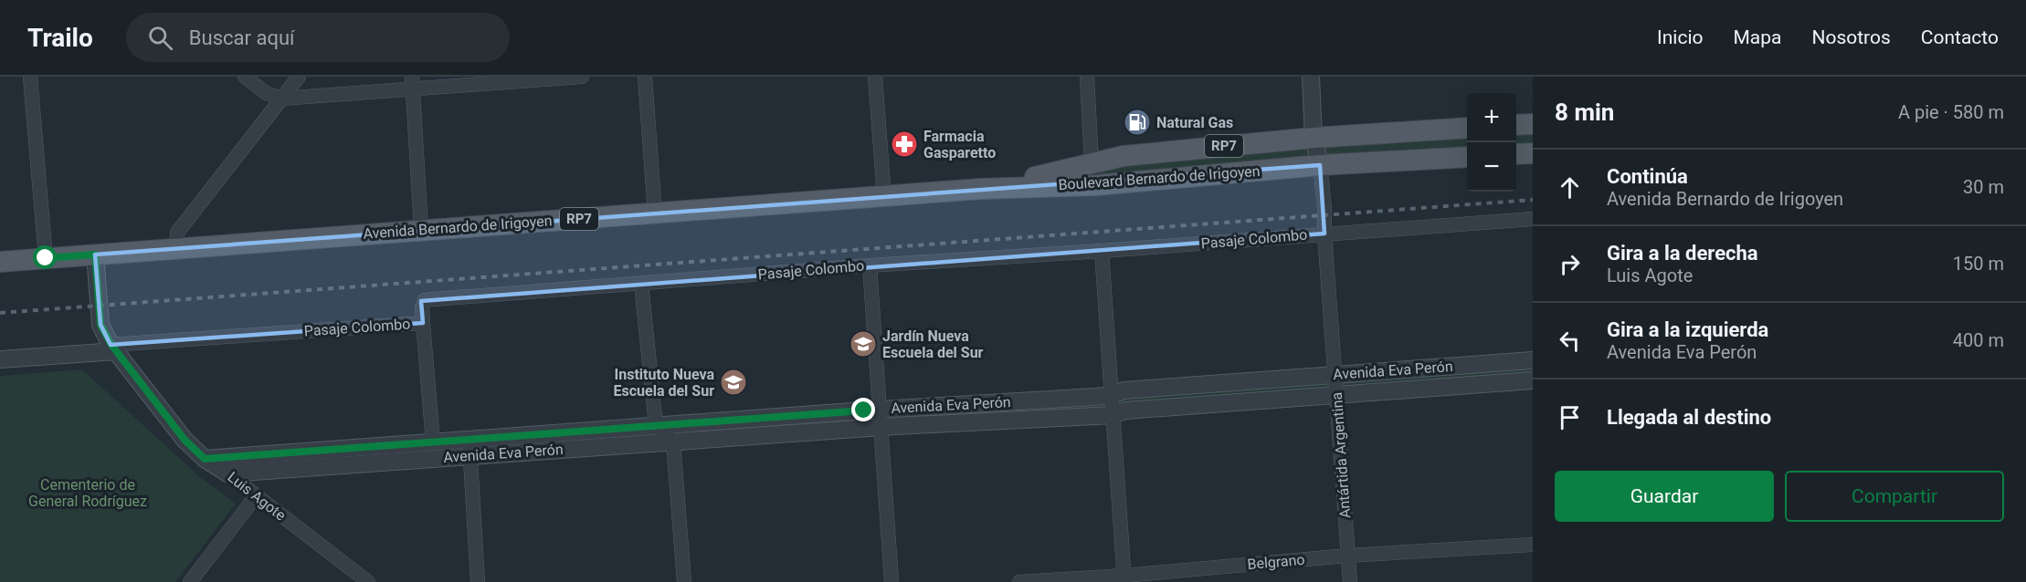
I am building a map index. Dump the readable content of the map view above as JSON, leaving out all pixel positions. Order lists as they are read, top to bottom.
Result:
{
  "streets": {
    "main road": ["RP7", "Boulevard Bernardo de Irigoyen", "Avenida Bernardo de Irigoyen"],
    "street": [
      "Pasaje Colombo",
      "Avenida Eva Perón",
      "Antártida Argentina",
      "Luis Agote",
      "Belgrano"
    ]
  },
  "crossings": [
    ["Boulevard Bernardo de Irigoyen", "Avenida Bernardo de Irigoyen"],
    ["Boulevard Bernardo de Irigoyen", "Antártida Argentina"],
    ["Avenida Bernardo de Irigoyen", "Luis Agote"],
    ["Pasaje Colombo", "Antártida Argentina"],
    ["Pasaje Colombo", "Luis Agote"],
    ["Avenida Eva Perón", "Antártida Argentina"],
    ["Avenida Eva Perón", "Luis Agote"],
    ["Antártida Argentina", "Belgrano"]
  ],
  "parks": ["Cementerio de General Rodríguez"],
  "places": {
    "fuel station": ["Natural Gas"],
    "pharmacy": ["Farmacia Gasparetto"],
    "school or university": ["Jardín Nueva Escuela del Sur", "Instituto Nueva Escuela del Sur"]
  },
  "page": {
    "header": "Trailo",
    "search": "Buscar aquí",
    "nav": [
      "Inicio",
      "Mapa",
      "Nosotros",
      "Contacto"
    ],
    "heading": ["8 min", "A pie · 580 m"],
    "map_buttons": ["+", "−"],
    "list": [
      ["Continúa", "Avenida Bernardo de Irigoyen", "30 m"],
      ["Gira a la derecha", "Luis Agote", "150 m"],
      ["Gira a la izquierda", "Avenida Eva Perón", "400 m"],
      "Llegada al destino"
    ],
    "buttons": ["Guardar", "Compartir"]
  }
}
